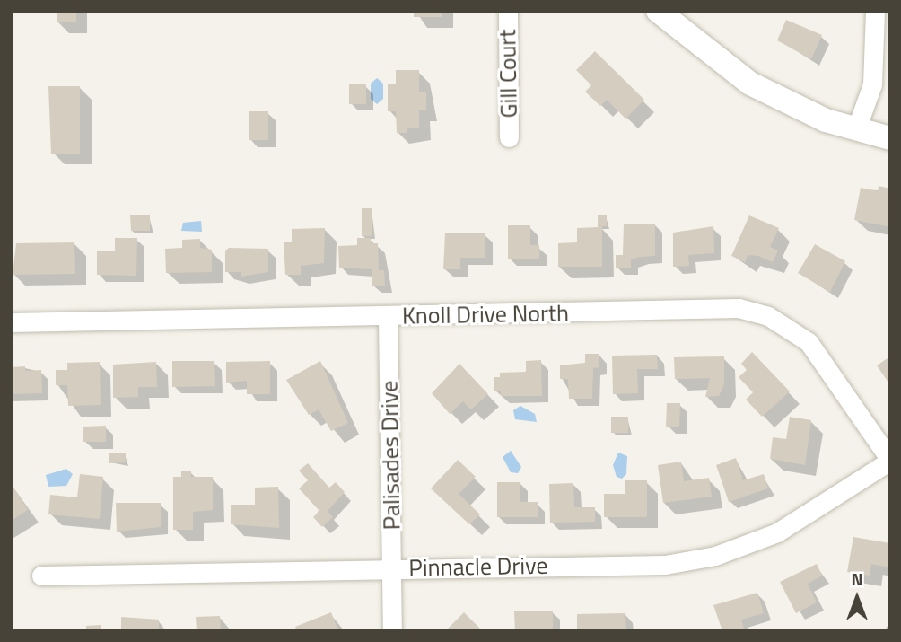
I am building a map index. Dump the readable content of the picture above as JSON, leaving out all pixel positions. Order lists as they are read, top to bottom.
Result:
{
  "streets": {
    "street": [
      "Gill Court",
      "Knoll Drive North",
      "Palisades Drive",
      "Pinnacle Drive"
    ]
  },
  "crossings": [
    ["Knoll Drive North", "Palisades Drive"],
    ["Knoll Drive North", "Pinnacle Drive"],
    ["Palisades Drive", "Pinnacle Drive"]
  ],
  "north": "top"
}
